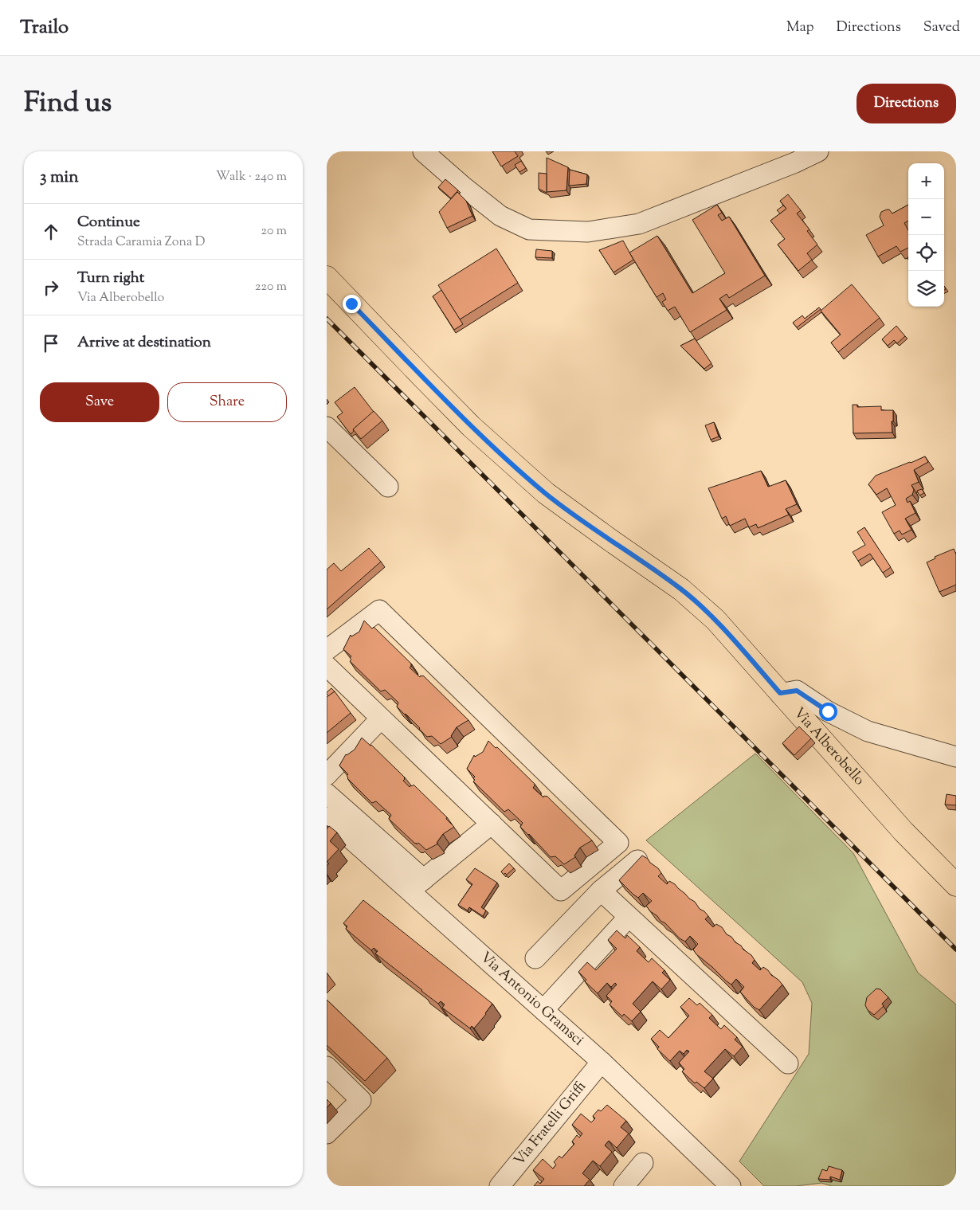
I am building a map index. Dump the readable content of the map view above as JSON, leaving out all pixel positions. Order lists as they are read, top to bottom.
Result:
{
  "streets": {
    "main road": ["Via Alberobello"],
    "street": ["Via Antonio Gramsci", "Via Fratelli Griffi"]
  },
  "crossings": [
    ["Via Antonio Gramsci", "Via Fratelli Griffi"]
  ],
  "page": {
    "header": "Trailo",
    "nav": ["Map", "Directions", "Saved"],
    "title": "Find us",
    "buttons": [
      "Directions",
      ["Save", "Share"]
    ],
    "heading": ["3 min", "Walk · 240 m"],
    "map_buttons": ["+", "−"],
    "list": [
      ["Continue", "Strada Caramia Zona D", "20 m"],
      ["Turn right", "Via Alberobello", "220 m"],
      "Arrive at destination"
    ]
  }
}
